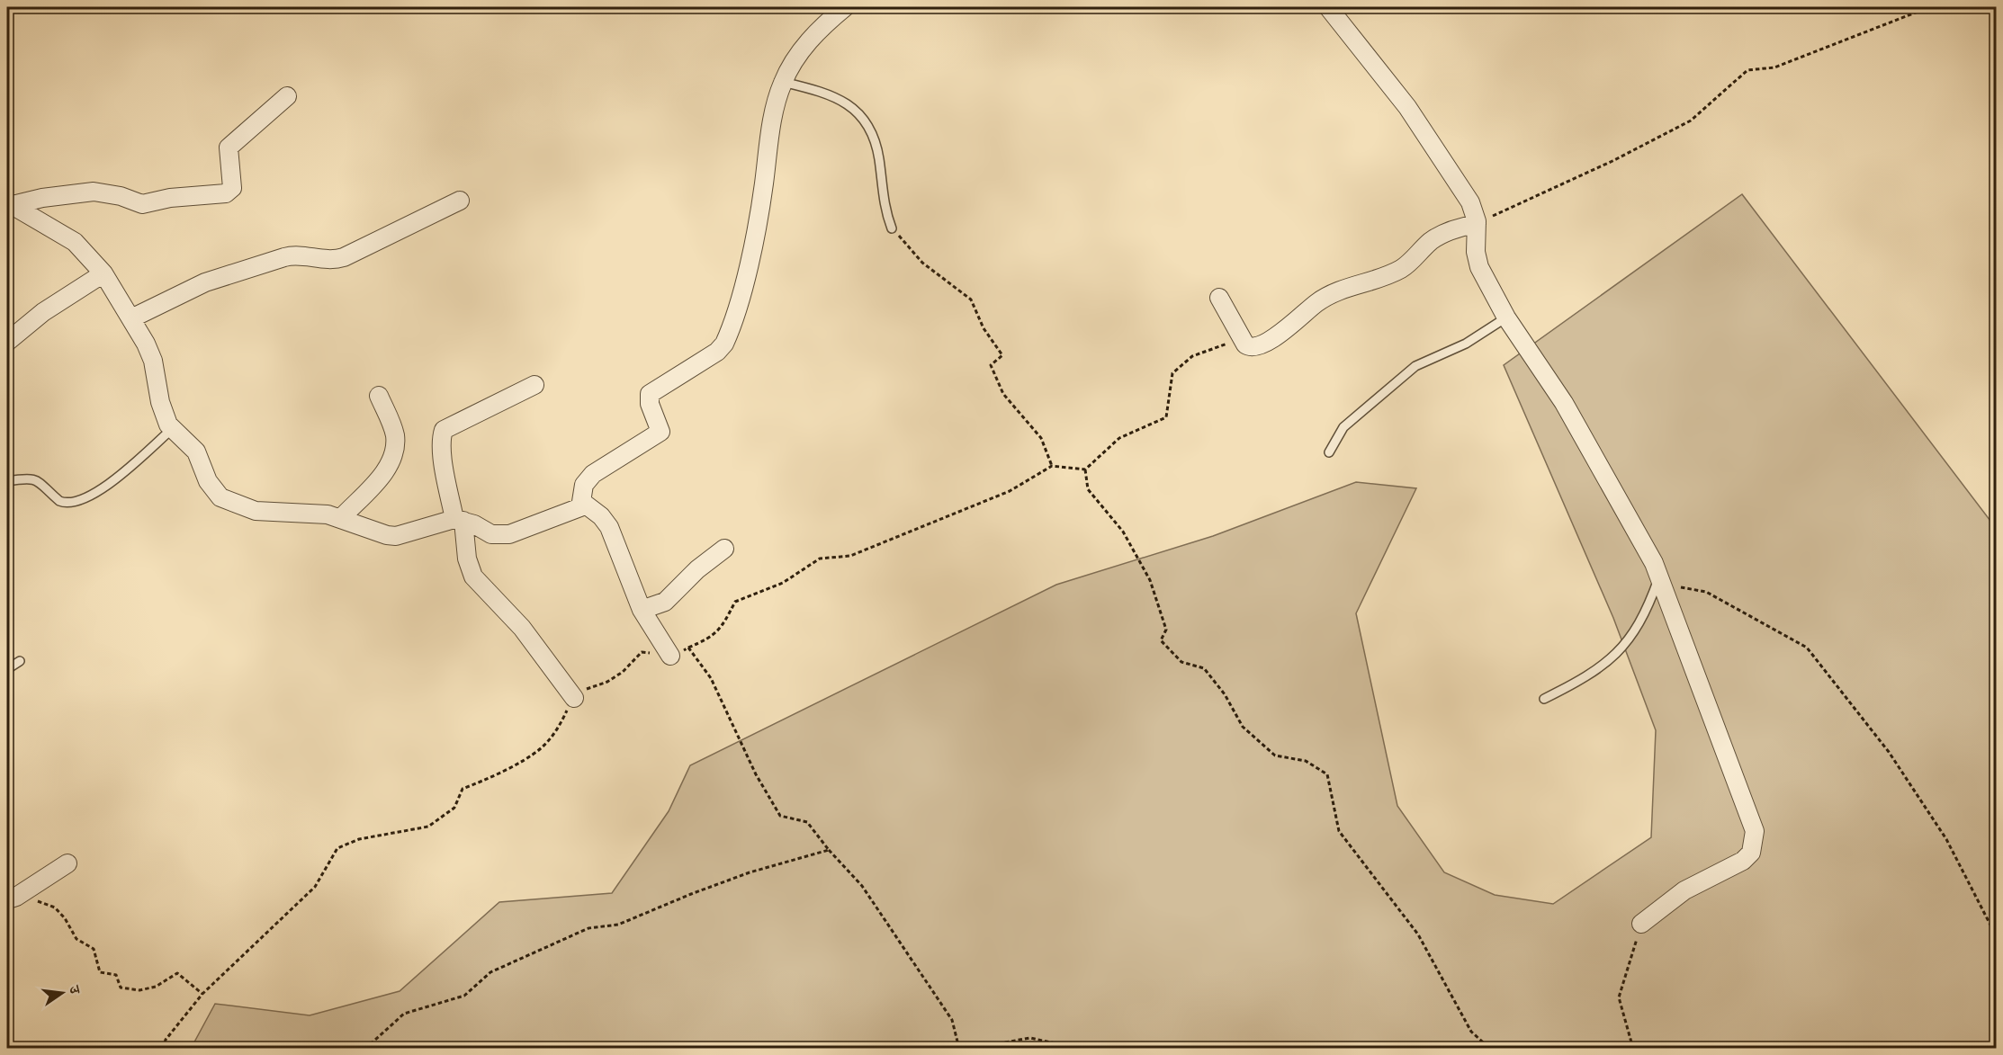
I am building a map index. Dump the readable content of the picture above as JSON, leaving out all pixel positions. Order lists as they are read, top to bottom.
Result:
{
  "north": "right"
}
